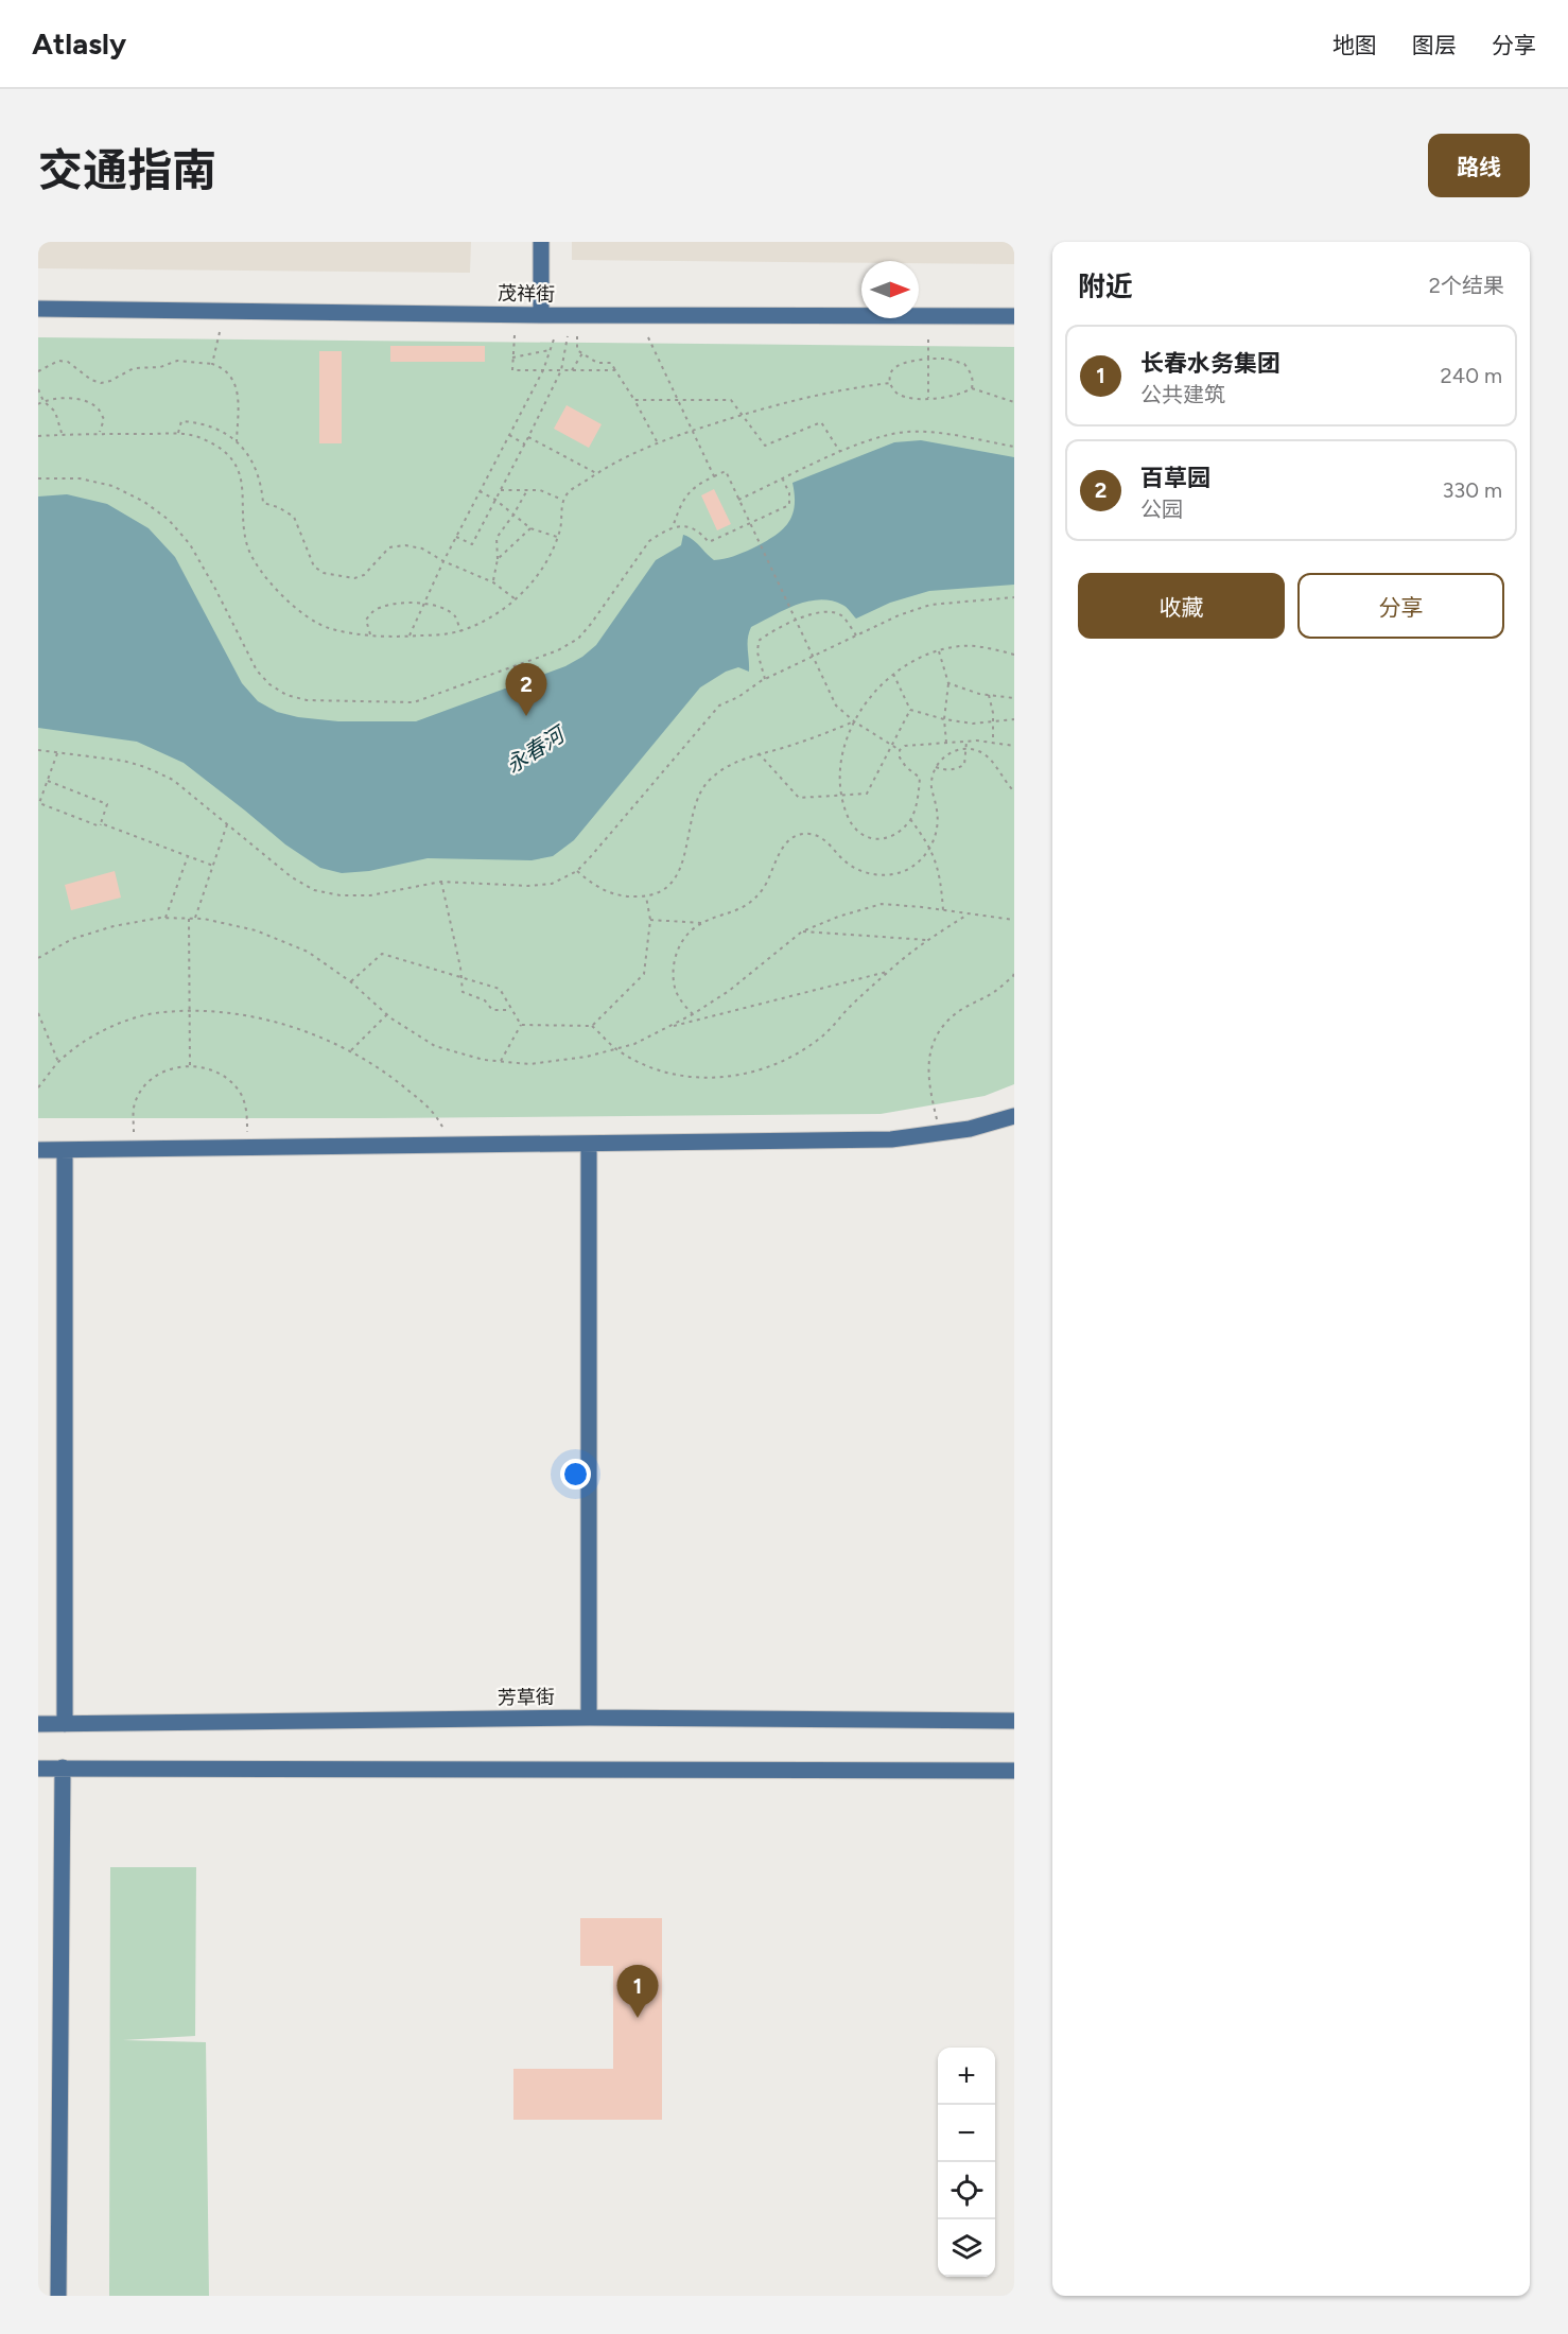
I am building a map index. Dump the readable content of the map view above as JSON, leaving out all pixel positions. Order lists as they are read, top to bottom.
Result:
{
  "streets": {
    "street": ["茂祥街", "芳草街"]
  },
  "water": ["永春河"],
  "north": "right",
  "page": {
    "header": "Atlasly",
    "nav": ["地图", "图层", "分享"],
    "title": "交通指南",
    "buttons": [
      "路线",
      ["收藏", "分享"]
    ],
    "heading": ["附近", "2个结果"],
    "list": [
      {
        "mark": "1",
        "name": "长春水务集团",
        "note": "公共建筑",
        "value": "240 m"
      },
      {
        "mark": "2",
        "name": "百草园",
        "note": "公园",
        "value": "330 m"
      }
    ],
    "pins": ["2", "1"],
    "map_buttons": ["+", "−"]
  }
}
